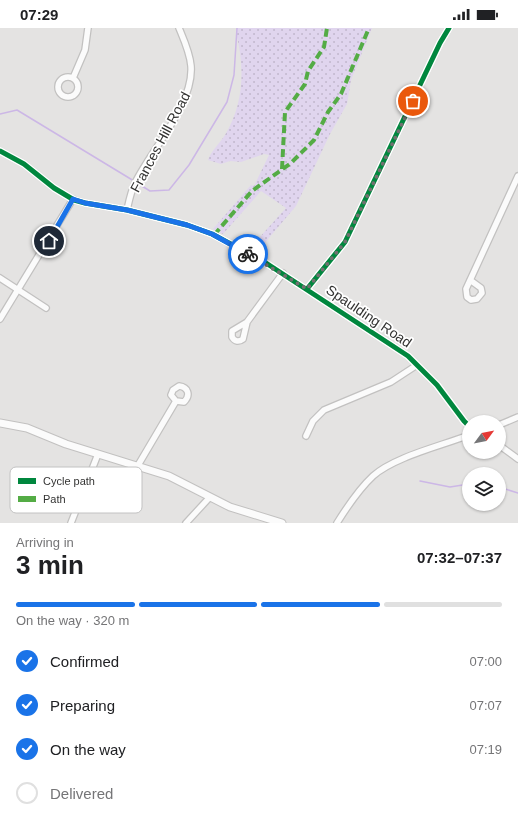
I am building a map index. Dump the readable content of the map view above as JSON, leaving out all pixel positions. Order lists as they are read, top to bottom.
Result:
{
  "streets": {
    "street": ["Frances Hill Road", "Spaulding Road"]
  },
  "crossings": [
    ["Frances Hill Road", "Spaulding Road"]
  ],
  "legend": ["Cycle path", "Path"],
  "north": "top right",
  "page": {
    "status": "07:29",
    "heading": ["3 min", "Arriving in", "07:32–07:37"],
    "bar": "On the way · 320 m",
    "list": [
      ["Confirmed", "07:00"],
      ["Preparing", "07:07"],
      ["On the way", "07:19"],
      "Delivered"
    ]
  }
}
